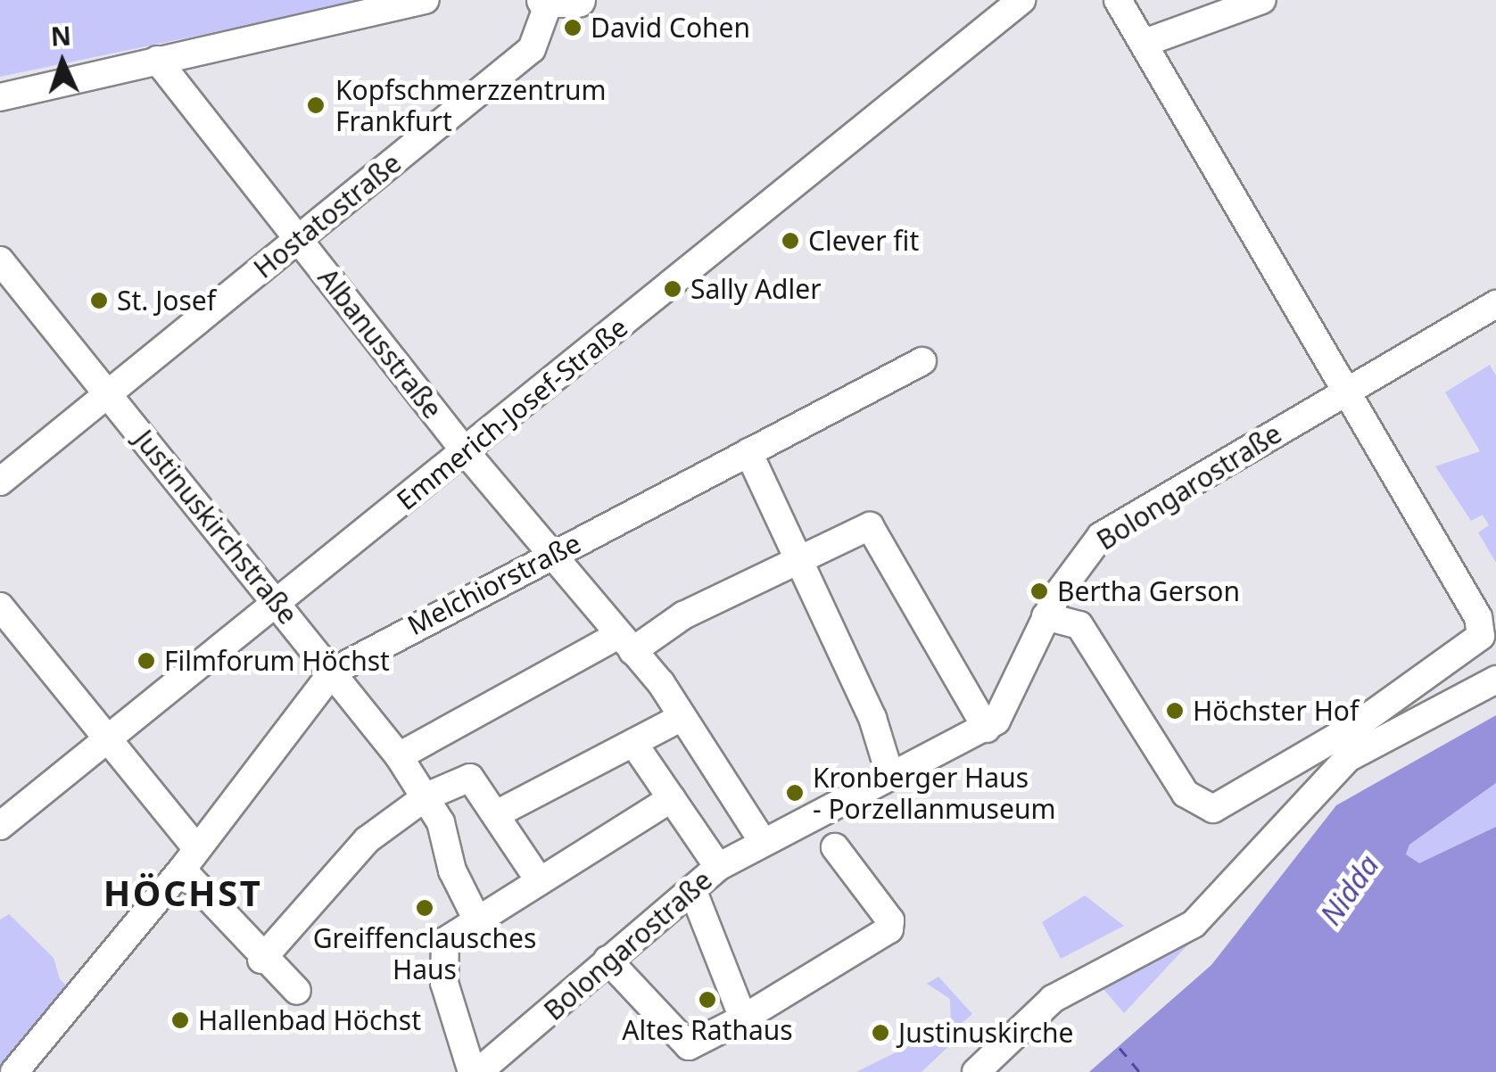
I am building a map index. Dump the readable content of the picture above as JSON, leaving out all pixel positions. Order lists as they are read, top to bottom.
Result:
{
  "streets": {
    "street": [
      "Hostatostraße",
      "Albanusstraße",
      "Emmerich-Josef-Straße",
      "Bolongarostraße",
      "Justinuskirchstraße",
      "Melchiorstraße"
    ]
  },
  "crossings": [
    ["Hostatostraße", "Albanusstraße"],
    ["Hostatostraße", "Justinuskirchstraße"],
    ["Albanusstraße", "Emmerich-Josef-Straße"],
    ["Albanusstraße", "Bolongarostraße"],
    ["Albanusstraße", "Melchiorstraße"],
    ["Emmerich-Josef-Straße", "Justinuskirchstraße"],
    ["Justinuskirchstraße", "Melchiorstraße"]
  ],
  "districts": ["HÖCHST"],
  "water": ["Nidda"],
  "places": [
    "David Cohen",
    "Kopfschmerzzentrum Frankfurt",
    "Clever fit",
    "Sally Adler",
    "St. Josef",
    "Bertha Gerson",
    "Filmforum Höchst",
    "Höchster Hof",
    "Kronberger Haus - Porzellanmuseum",
    "Greiffenclausches Haus",
    "Altes Rathaus",
    "Hallenbad Höchst",
    "Justinuskirche"
  ],
  "north": "top"
}
